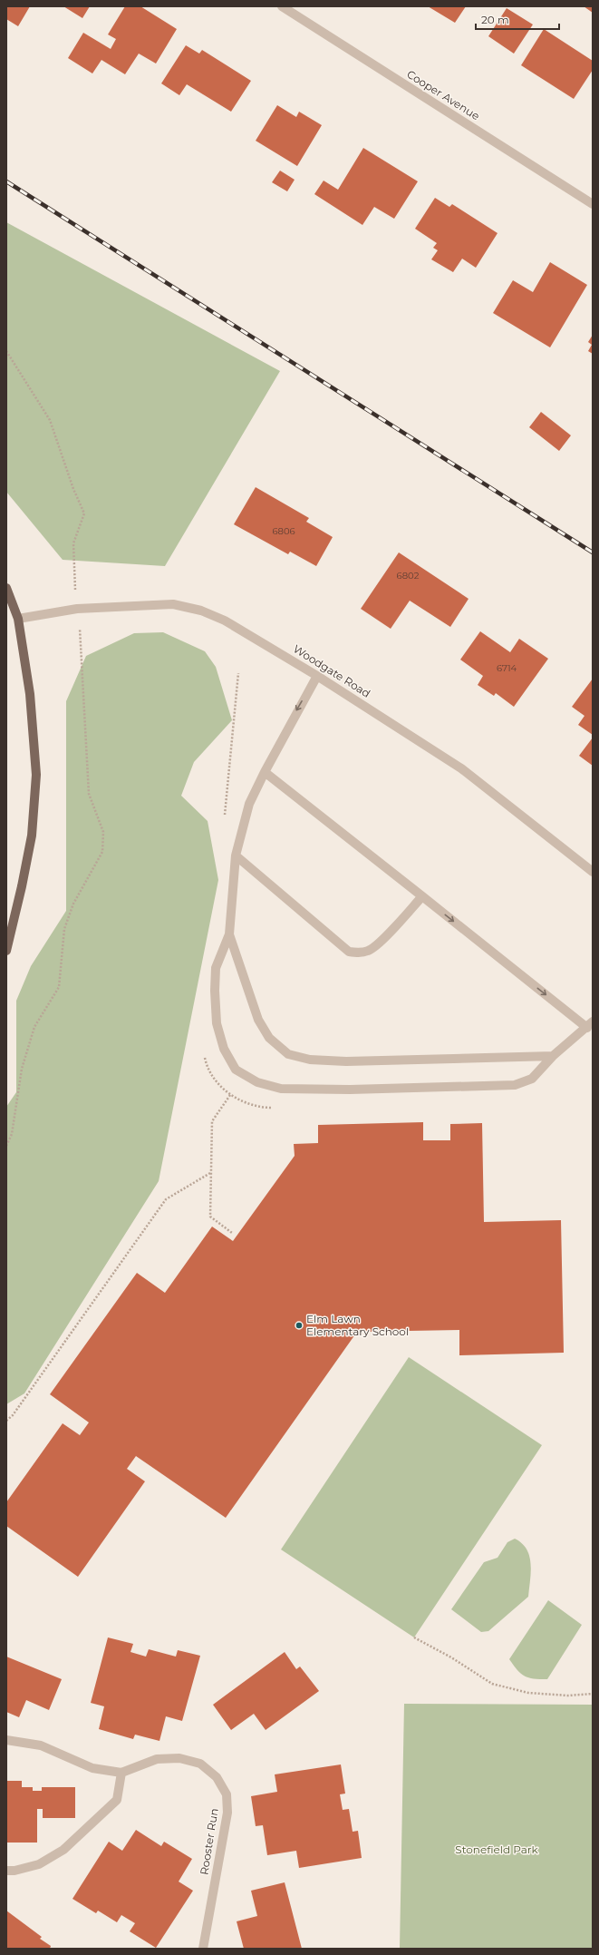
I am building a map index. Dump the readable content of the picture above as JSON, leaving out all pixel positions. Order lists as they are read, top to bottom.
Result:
{
  "streets": {
    "street": ["Cooper Avenue", "Woodgate Road", "Rooster Run"]
  },
  "parks": ["Stonefield Park"],
  "places": ["Elm Lawn Elementary School"],
  "house_numbers": ["6806", "6802", "6714"],
  "scale_bar": "20 m"
}
